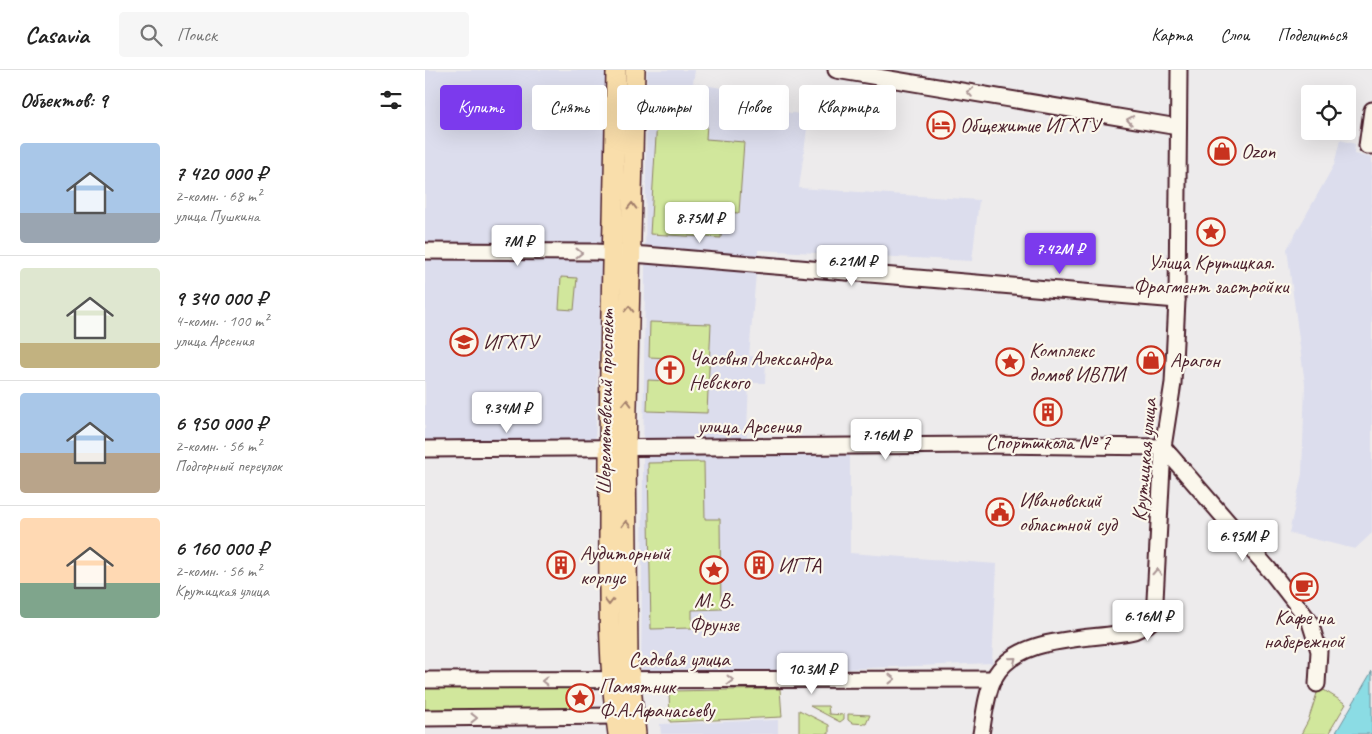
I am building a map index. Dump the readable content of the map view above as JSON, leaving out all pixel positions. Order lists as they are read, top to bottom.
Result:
{
  "streets": {
    "main road": ["Шереметевский проспект"],
    "street": ["улица Арсения", "Крутицкая улица", "Садовая улица"]
  },
  "crossings": [
    ["Шереметевский проспект", "улица Арсения"],
    ["Шереметевский проспект", "Садовая улица"],
    ["улица Арсения", "Крутицкая улица"],
    ["Крутицкая улица", "Садовая улица"]
  ],
  "one_way": ["Крутицкая улица"],
  "places": {
    "hotel": ["Общежитие ИГХТУ"],
    "shop": ["Ozon", "Арагон"],
    "place": [
      "Улица Крутицкая. Фрагмент застройки",
      "Комплекс домов ИВПИ",
      "М. В. Фрунзе",
      "Памятник Ф.А.Афанасьеву"
    ],
    "school or university": ["ИГХТУ"],
    "church": ["Часовня Александра Невского"],
    "building": ["Спортшкола № 7", "Аудиторный корпус", "ИГТА"],
    "public building": ["Ивановский областной суд"],
    "cafe": ["Кафе на набережной"]
  },
  "page": {
    "header": "Casavia",
    "search": "Поиск",
    "nav": ["Карта", "Слои", "Поделиться"],
    "heading": "Объектов: 9",
    "chip": [
      "Купить",
      "Снять",
      "Фильтры",
      "Новое",
      "Квартира"
    ],
    "list": [
      {
        "name": "7 420 000 ₽",
        "note": "2-комн. · 68 m² · улица Пушкина"
      },
      {
        "name": "9 340 000 ₽",
        "note": "4-комн. · 100 m² · улица Арсения"
      },
      {
        "name": "6 950 000 ₽",
        "note": "2-комн. · 56 m² · Подгорный переулок"
      },
      {
        "name": "6 160 000 ₽",
        "note": "2-комн. · 56 m² · Крутицкая улица"
      }
    ],
    "price": [
      "8.75M ₽",
      "7M ₽",
      "7.42M ₽",
      "6.21M ₽",
      "9.34M ₽",
      "7.16M ₽",
      "6.95M ₽",
      "6.16M ₽",
      "10.3M ₽"
    ]
  }
}
